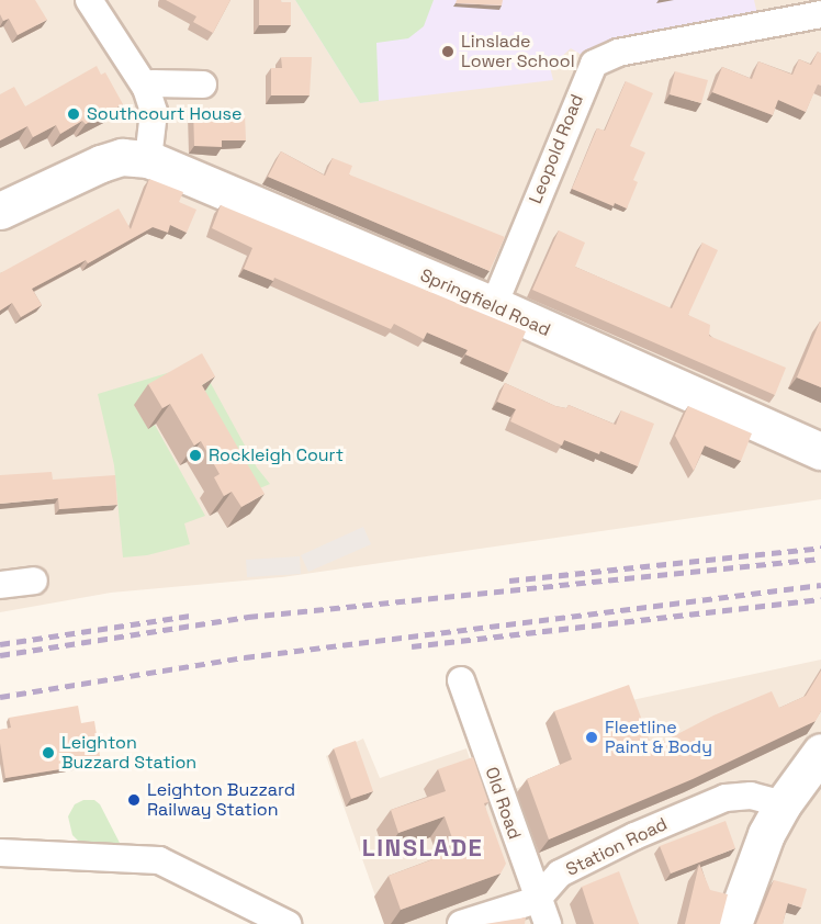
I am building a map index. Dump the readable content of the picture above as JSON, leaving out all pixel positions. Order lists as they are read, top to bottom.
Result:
{
  "streets": {
    "street": [
      "Leopold Road",
      "Springfield Road",
      "Old Road",
      "Station Road"
    ]
  },
  "crossings": [
    ["Leopold Road", "Springfield Road"],
    ["Old Road", "Station Road"]
  ],
  "districts": ["LINSLADE"],
  "places": [
    "Linslade Lower School",
    "Southcourt House",
    "Rockleigh Court",
    "Fleetline Paint & Body",
    "Leighton Buzzard Station",
    "Leighton Buzzard Railway Station"
  ]
}
